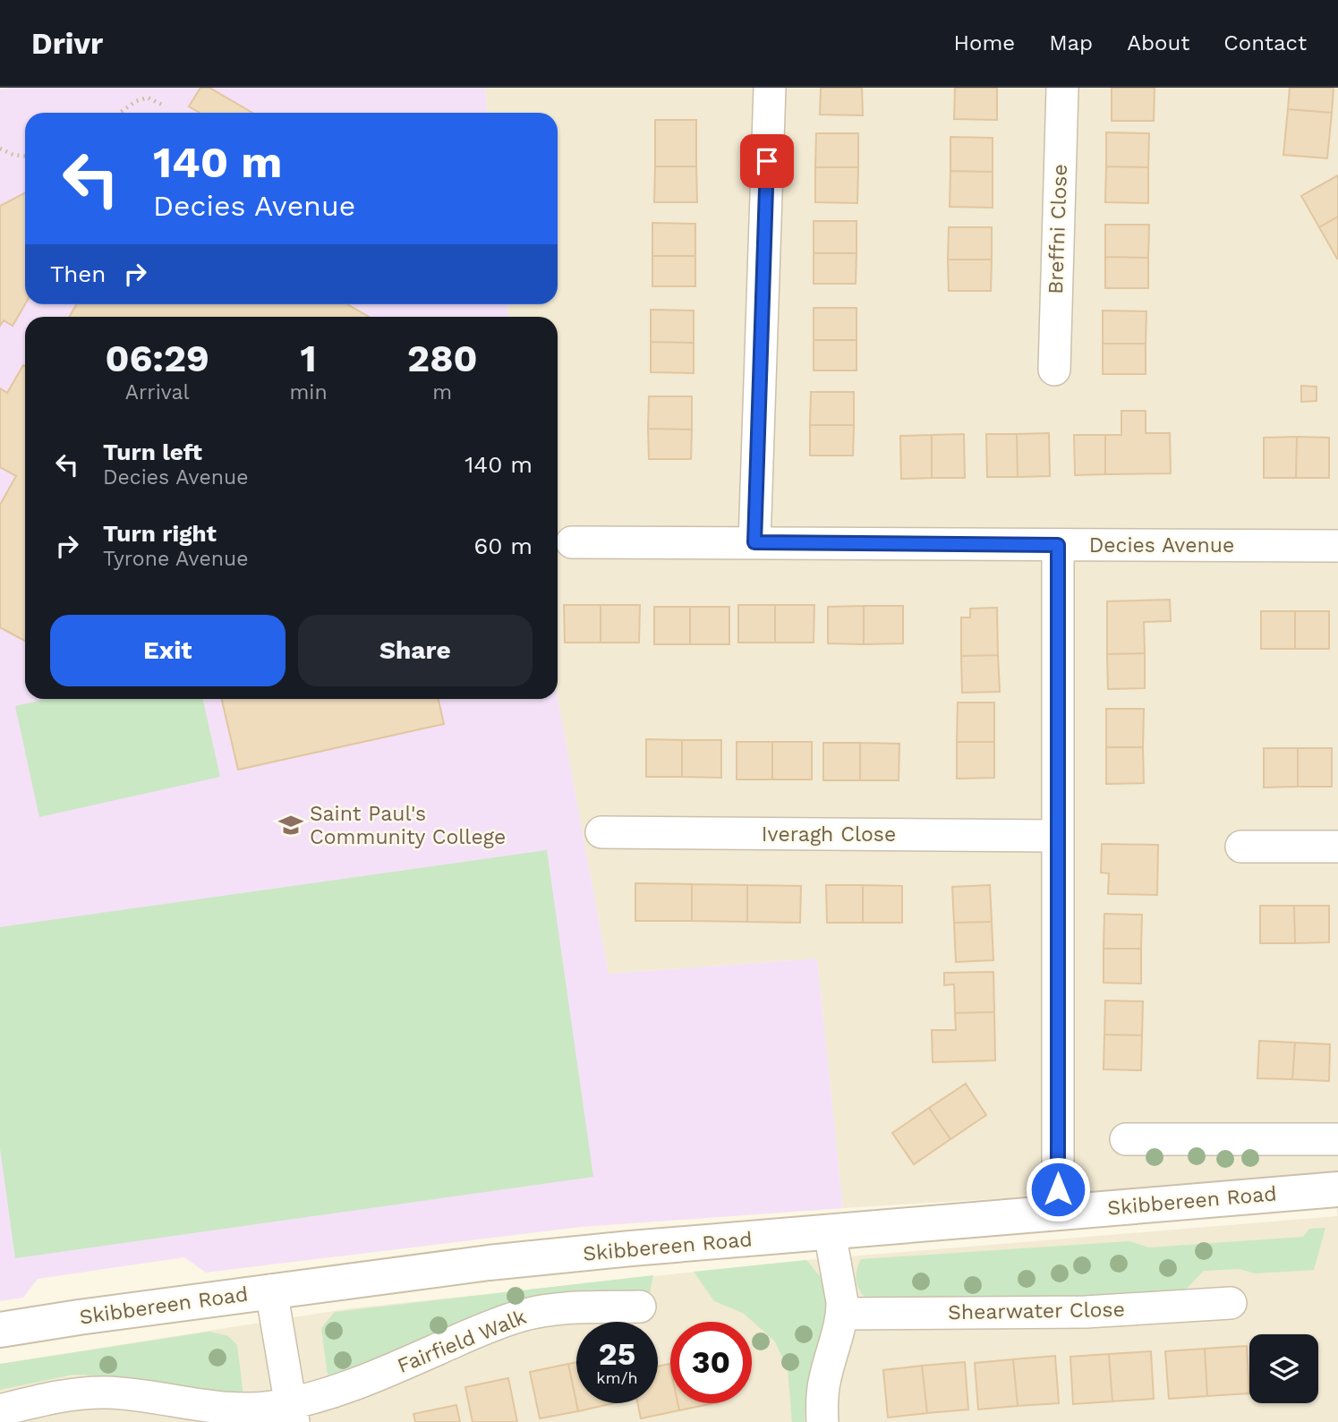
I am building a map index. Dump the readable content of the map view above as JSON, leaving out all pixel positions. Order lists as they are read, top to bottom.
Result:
{
  "streets": {
    "street": [
      "Breffni Close",
      "Decies Avenue",
      "Iveragh Close",
      "Skibbereen Road",
      "Shearwater Close",
      "Fairfield Walk"
    ]
  },
  "places": {
    "school or university": ["Saint Paul's Community College"]
  },
  "page": {
    "header": "Drivr",
    "nav": [
      "Home",
      "Map",
      "About",
      "Contact"
    ],
    "turn": ["140 m", "Decies Avenue"],
    "then": "Then",
    "eta": [
      "06:29",
      "Arrival",
      "1",
      "min",
      "280",
      "m"
    ],
    "list": [
      {
        "name": "Turn left",
        "note": "Decies Avenue",
        "value": "140 m"
      },
      {
        "name": "Turn right",
        "note": "Tyrone Avenue",
        "value": "60 m"
      }
    ],
    "buttons": ["Exit", "Share"],
    "speed": "25 km/h",
    "limit": "30"
  }
}
